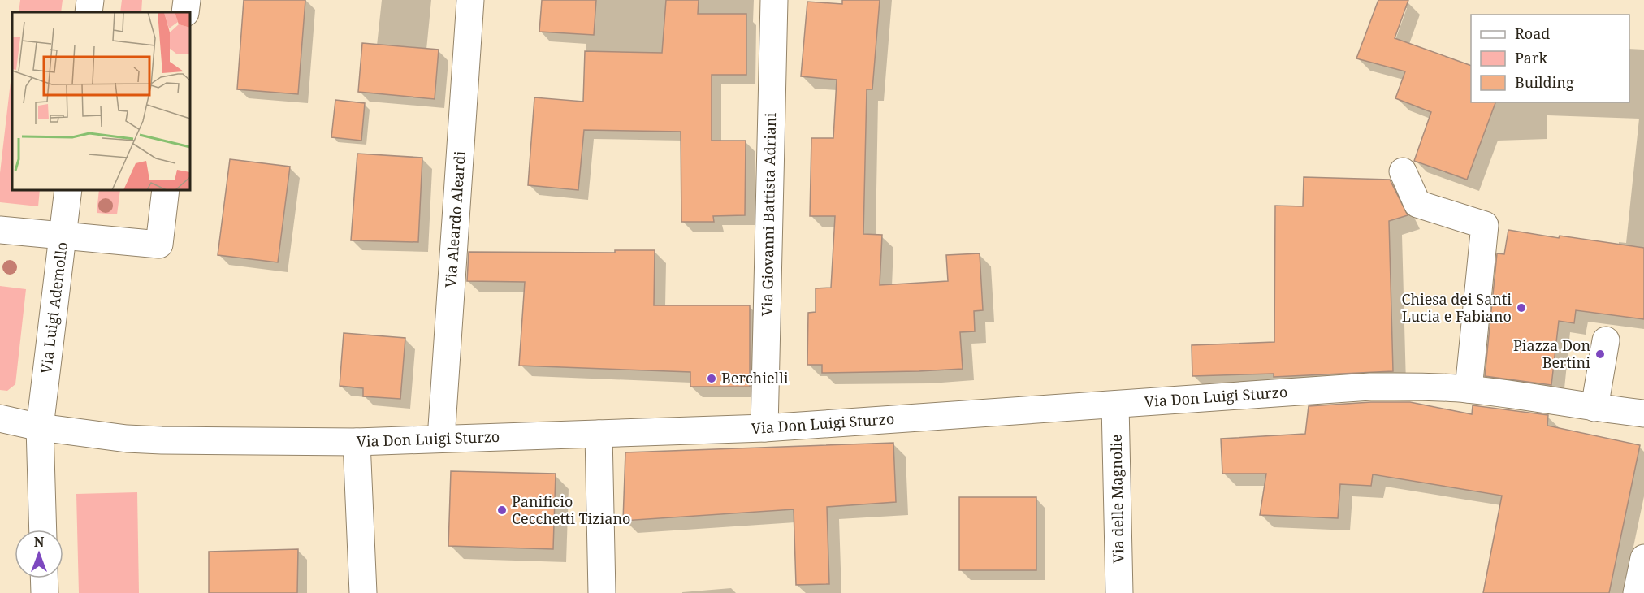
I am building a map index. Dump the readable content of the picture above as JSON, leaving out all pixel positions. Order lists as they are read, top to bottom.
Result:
{
  "streets": {
    "street": [
      "Via Giovanni Battista Adriani",
      "Via Aleardo Aleardi",
      "Via Luigi Ademollo",
      "Via Don Luigi Sturzo",
      "Via delle Magnolie"
    ]
  },
  "crossings": [
    ["Via Giovanni Battista Adriani", "Via Don Luigi Sturzo"],
    ["Via Aleardo Aleardi", "Via Don Luigi Sturzo"],
    ["Via Luigi Ademollo", "Via Don Luigi Sturzo"],
    ["Via Don Luigi Sturzo", "Via delle Magnolie"]
  ],
  "places": [
    "Chiesa dei Santi Lucia e Fabiano",
    "Piazza Don Bertini",
    "Berchielli",
    "Panificio Cecchetti Tiziano"
  ],
  "legend": ["Road", "Park", "Building"],
  "north": "top"
}
